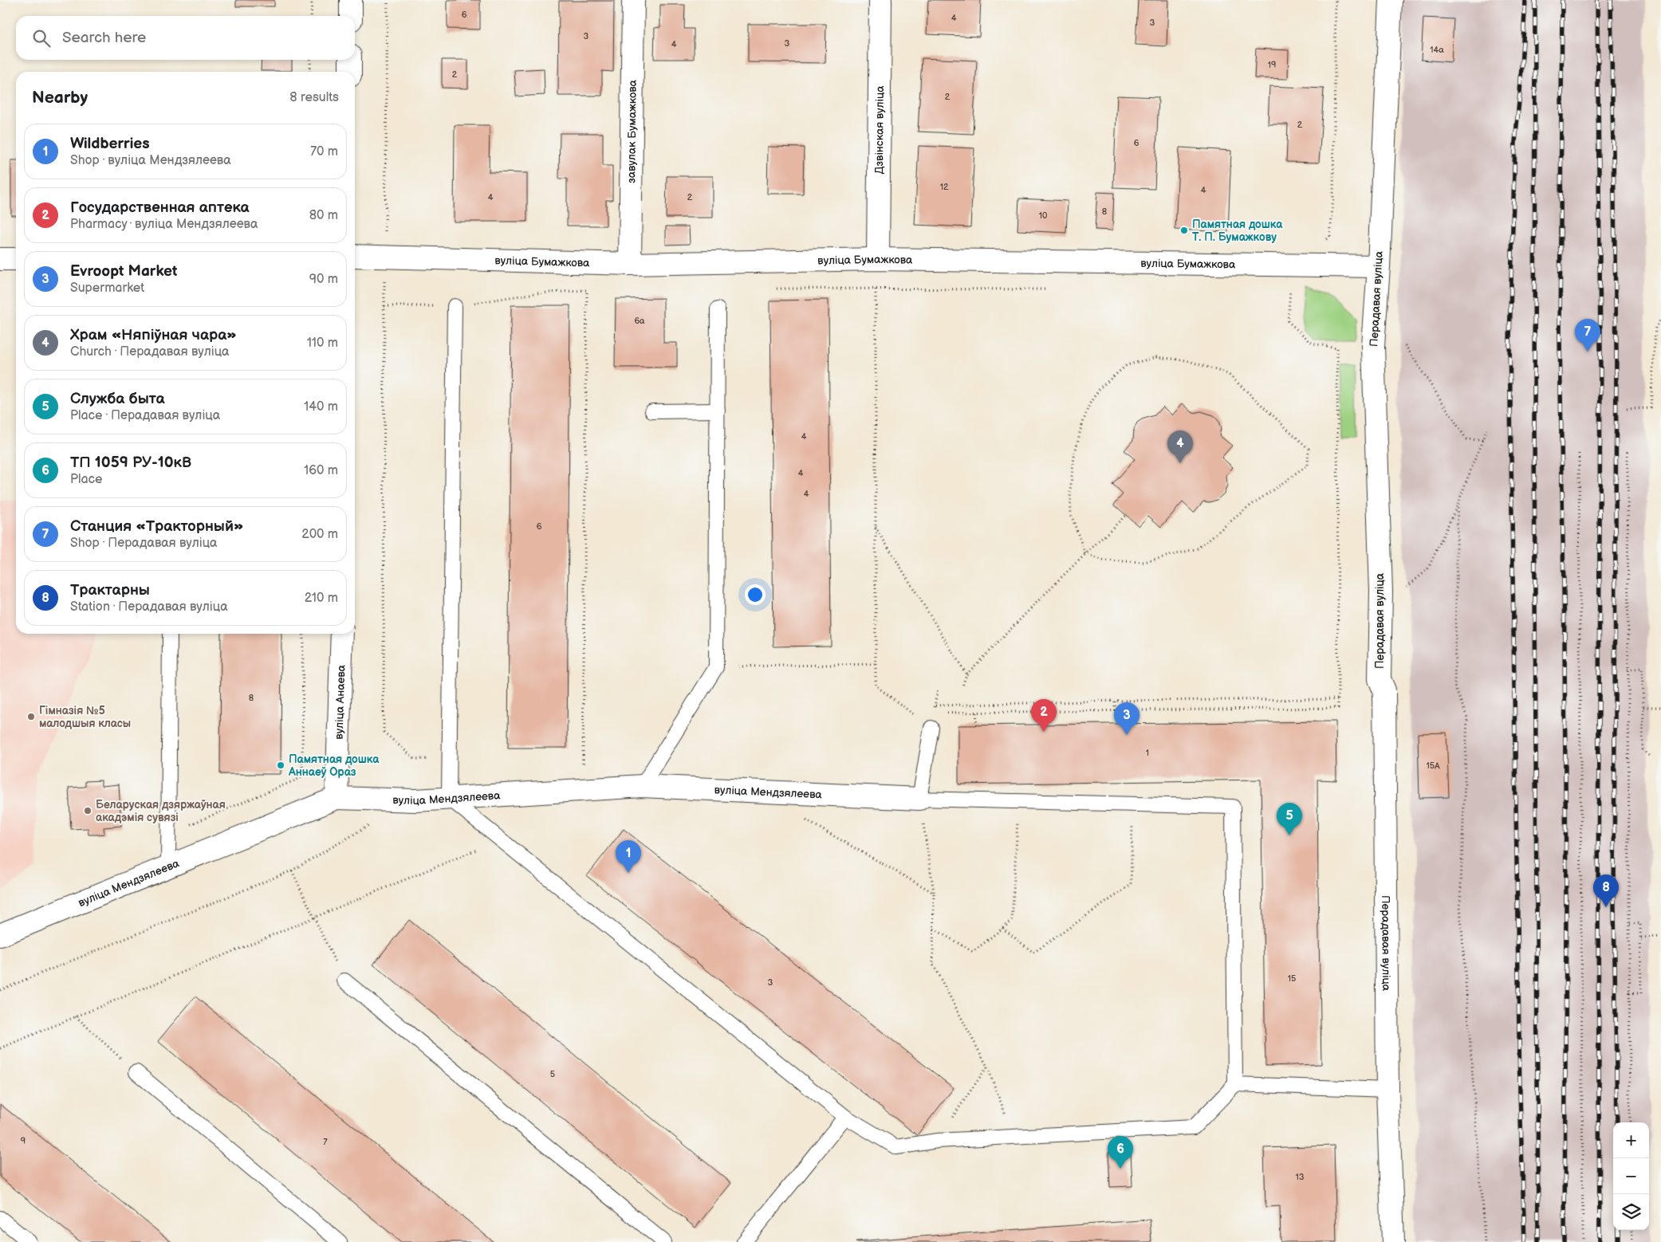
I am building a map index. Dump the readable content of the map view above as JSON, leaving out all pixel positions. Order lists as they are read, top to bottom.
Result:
{
  "streets": {
    "street": [
      "Дзвінская вуліца",
      "завулак Бумажкова",
      "вуліца Бумажкова",
      "Перадавая вуліца",
      "вуліца Анаева",
      "вуліца Мендзялеева"
    ]
  },
  "crossings": [
    ["Дзвінская вуліца", "вуліца Бумажкова"],
    ["завулак Бумажкова", "вуліца Бумажкова"],
    ["вуліца Бумажкова", "Перадавая вуліца"],
    ["вуліца Анаева", "вуліца Мендзялеева"]
  ],
  "places": [
    "Памятная дошка Т. П. Бумажкову",
    "Гімназія №5 малодшыя класы",
    "Памятная дошка Аннаеў Ораз",
    "Беларуская дзяржаўная акадэмія сувязі"
  ],
  "house_numbers": [
    "6",
    "4",
    "3",
    "3",
    "3",
    "4",
    "14а",
    "19",
    "2",
    "2",
    "2",
    "6",
    "12",
    "4",
    "4",
    "2",
    "8",
    "10",
    "6а",
    "4",
    "4",
    "4",
    "6",
    "8",
    "1",
    "15А",
    "15",
    "3",
    "5",
    "9",
    "7",
    "13"
  ],
  "page": {
    "search": "Search here",
    "heading": ["Nearby", "8 results"],
    "list": [
      {
        "mark": "1",
        "name": "Wildberries",
        "note": "Shop · вуліца Мендзялеева",
        "value": "70 m"
      },
      {
        "mark": "2",
        "name": "Государственная аптека",
        "note": "Pharmacy · вуліца Мендзялеева",
        "value": "80 m"
      },
      {
        "mark": "3",
        "name": "Evroopt Market",
        "note": "Supermarket",
        "value": "90 m"
      },
      {
        "mark": "4",
        "name": "Храм «Няпіўная чара»",
        "note": "Church · Перадавая вуліца",
        "value": "110 m"
      },
      {
        "mark": "5",
        "name": "Служба быта",
        "note": "Place · Перадавая вуліца",
        "value": "140 m"
      },
      {
        "mark": "6",
        "name": "ТП 1059 РУ-10кВ",
        "note": "Place",
        "value": "160 m"
      },
      {
        "mark": "7",
        "name": "Станция «Тракторный»",
        "note": "Shop · Перадавая вуліца",
        "value": "200 m"
      },
      {
        "mark": "8",
        "name": "Трактарны",
        "note": "Station · Перадавая вуліца",
        "value": "210 m"
      }
    ],
    "pins": [
      "7",
      "4",
      "2",
      "3",
      "5",
      "1",
      "8",
      "6"
    ],
    "map_buttons": ["+", "−"]
  }
}
